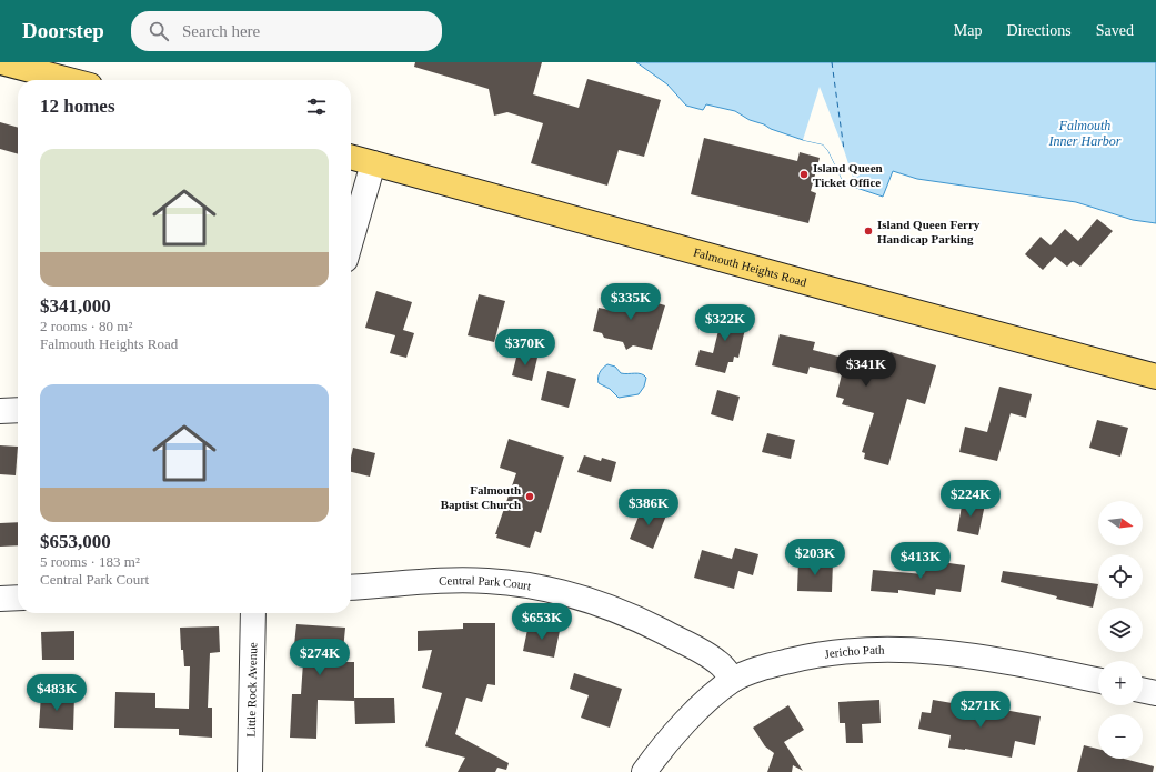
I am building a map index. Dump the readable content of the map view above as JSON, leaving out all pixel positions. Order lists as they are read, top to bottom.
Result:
{
  "streets": {
    "main road": ["Falmouth Heights Road"],
    "street": ["Central Park Court", "Jericho Path", "Little Rock Avenue"]
  },
  "crossings": [
    ["Central Park Court", "Jericho Path"]
  ],
  "water": ["Falmouth Inner Harbor"],
  "places": ["Island Queen Ticket Office", "Island Queen Ferry Handicap Parking", "Falmouth Baptist Church"],
  "north": "right",
  "page": {
    "header": "Doorstep",
    "search": "Search here",
    "nav": ["Map", "Directions", "Saved"],
    "heading": "12 homes",
    "list": [
      {
        "name": "$341,000",
        "note": "2 rooms · 80 m² · Falmouth Heights Road"
      },
      {
        "name": "$653,000",
        "note": "5 rooms · 183 m² · Central Park Court"
      }
    ],
    "price": [
      "$335K",
      "$322K",
      "$370K",
      "$341K",
      "$224K",
      "$386K",
      "$203K",
      "$413K",
      "$653K",
      "$274K",
      "$483K",
      "$271K"
    ],
    "map_buttons": ["+", "−"]
  }
}
